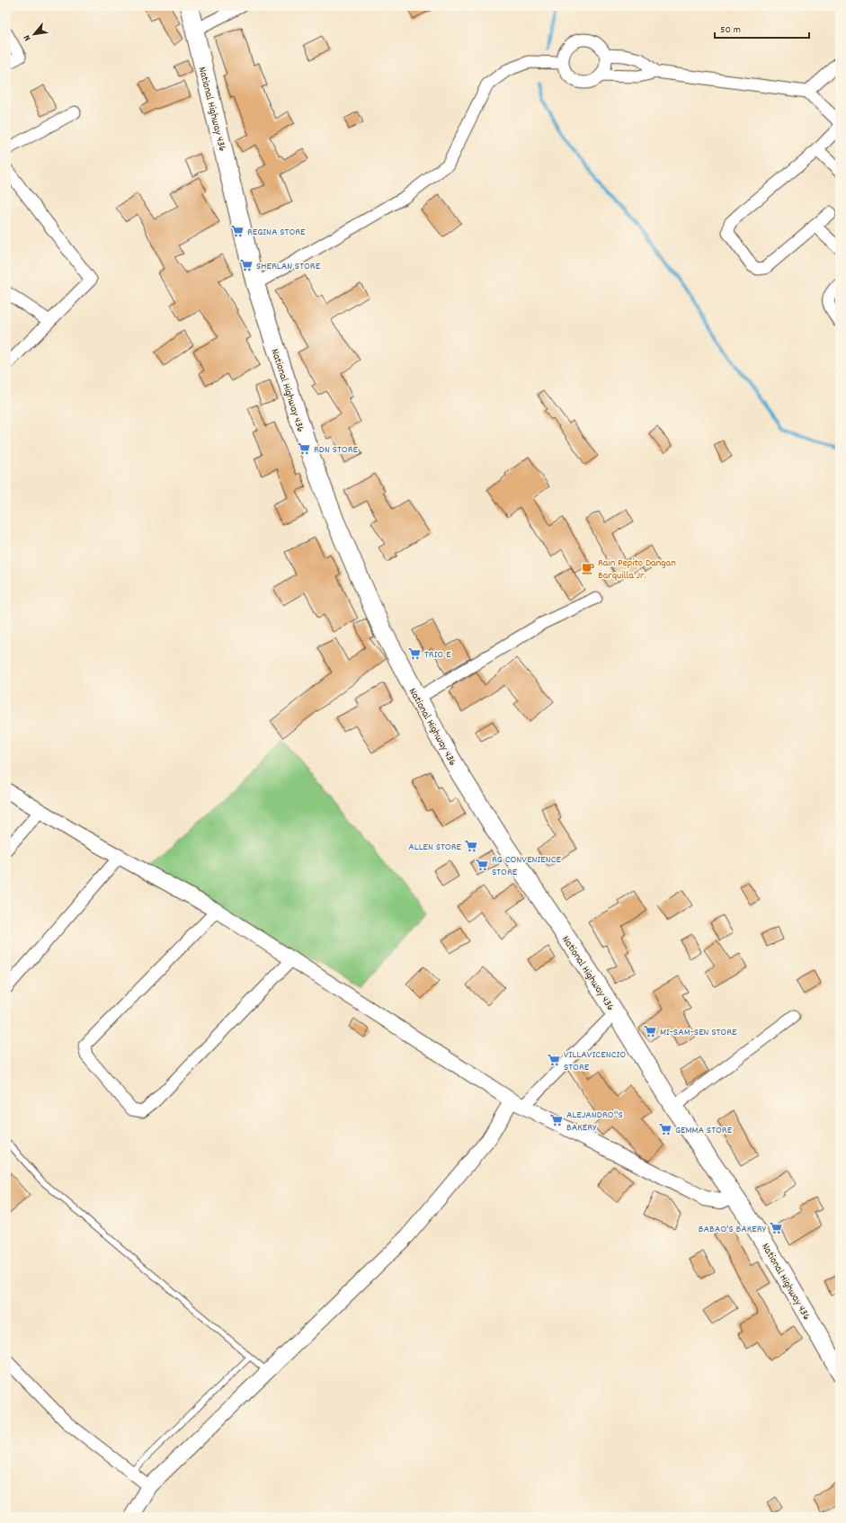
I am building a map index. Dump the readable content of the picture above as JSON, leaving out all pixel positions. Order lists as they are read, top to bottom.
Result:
{
  "streets": {
    "main road": ["National Highway 436"]
  },
  "places": {
    "supermarket": [
      "REGINA STORE",
      "SHERLAN STORE",
      "RDN STORE",
      "TRIO E",
      "ALLEN STORE",
      "RG CONVENIENCE STORE",
      "MI-SAM-SEN STORE",
      "VILLAVICENCIO STORE",
      "ALEJANDRO''S BAKERY",
      "GEMMA STORE",
      "BABAO'S BAKERY"
    ],
    "cafe": ["Rain Pepito Dangan Barquilla Jr."]
  },
  "scale_bar": "50 m",
  "north": "bottom left"
}
